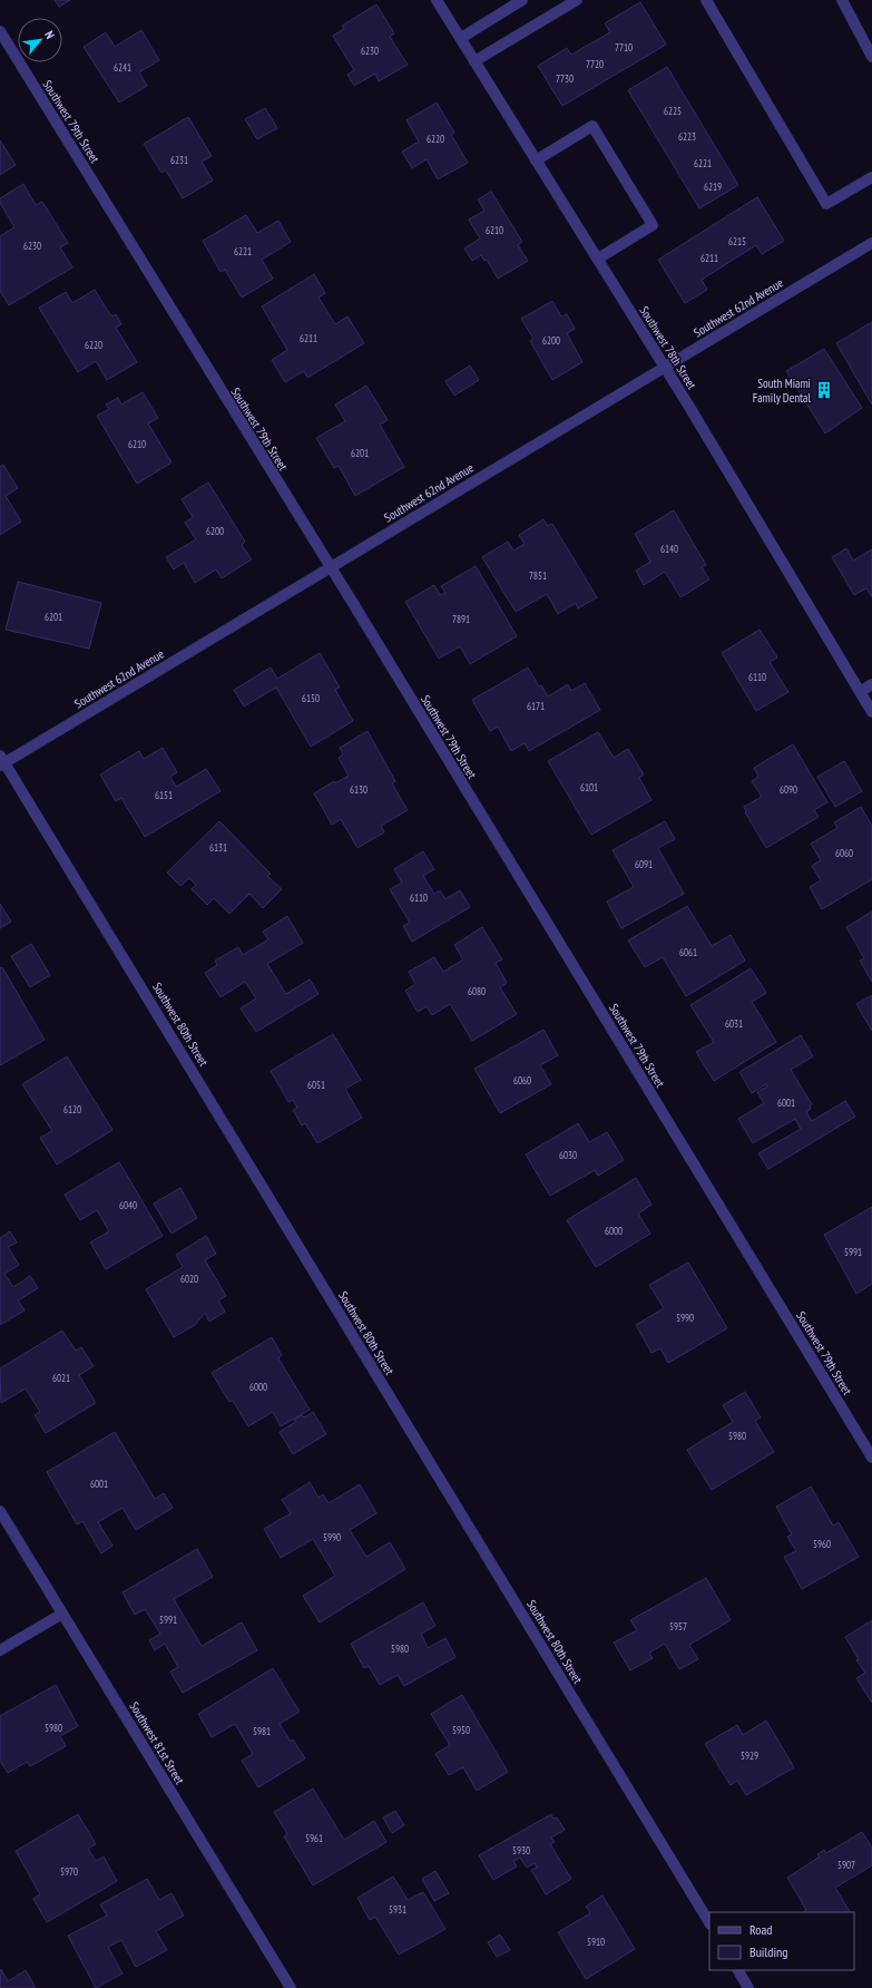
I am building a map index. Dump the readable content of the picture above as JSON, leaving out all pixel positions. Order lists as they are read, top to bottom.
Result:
{
  "streets": {
    "street": [
      "Southwest 79th Street",
      "Southwest 62nd Avenue",
      "Southwest 78th Street",
      "Southwest 80th Street",
      "Southwest 81st Street"
    ]
  },
  "crossings": [
    ["Southwest 79th Street", "Southwest 62nd Avenue"],
    ["Southwest 62nd Avenue", "Southwest 78th Street"],
    ["Southwest 62nd Avenue", "Southwest 80th Street"]
  ],
  "places": {
    "building": ["South Miami Family Dental"]
  },
  "house_numbers": [
    "7710",
    "6230",
    "7720",
    "6241",
    "7730",
    "6225",
    "6223",
    "6220",
    "6231",
    "6221",
    "6219",
    "6210",
    "6215",
    "6230",
    "6221",
    "6211",
    "6211",
    "6200",
    "6220",
    "6210",
    "6201",
    "6200",
    "6140",
    "7851",
    "6201",
    "7891",
    "6110",
    "6150",
    "6171",
    "6101",
    "6130",
    "6090",
    "6151",
    "6131",
    "6060",
    "6091",
    "6110",
    "6061",
    "6080",
    "6031",
    "6060",
    "6051",
    "6001",
    "6120",
    "6030",
    "6040",
    "6000",
    "5991",
    "6020",
    "5990",
    "6021",
    "6000",
    "5980",
    "6001",
    "5990",
    "5960",
    "5991",
    "5957",
    "5980",
    "5980",
    "5950",
    "5981",
    "5929",
    "5961",
    "5930",
    "5907",
    "5970",
    "5931",
    "5910"
  ],
  "legend": ["Road", "Building"],
  "north": "top right"
}
